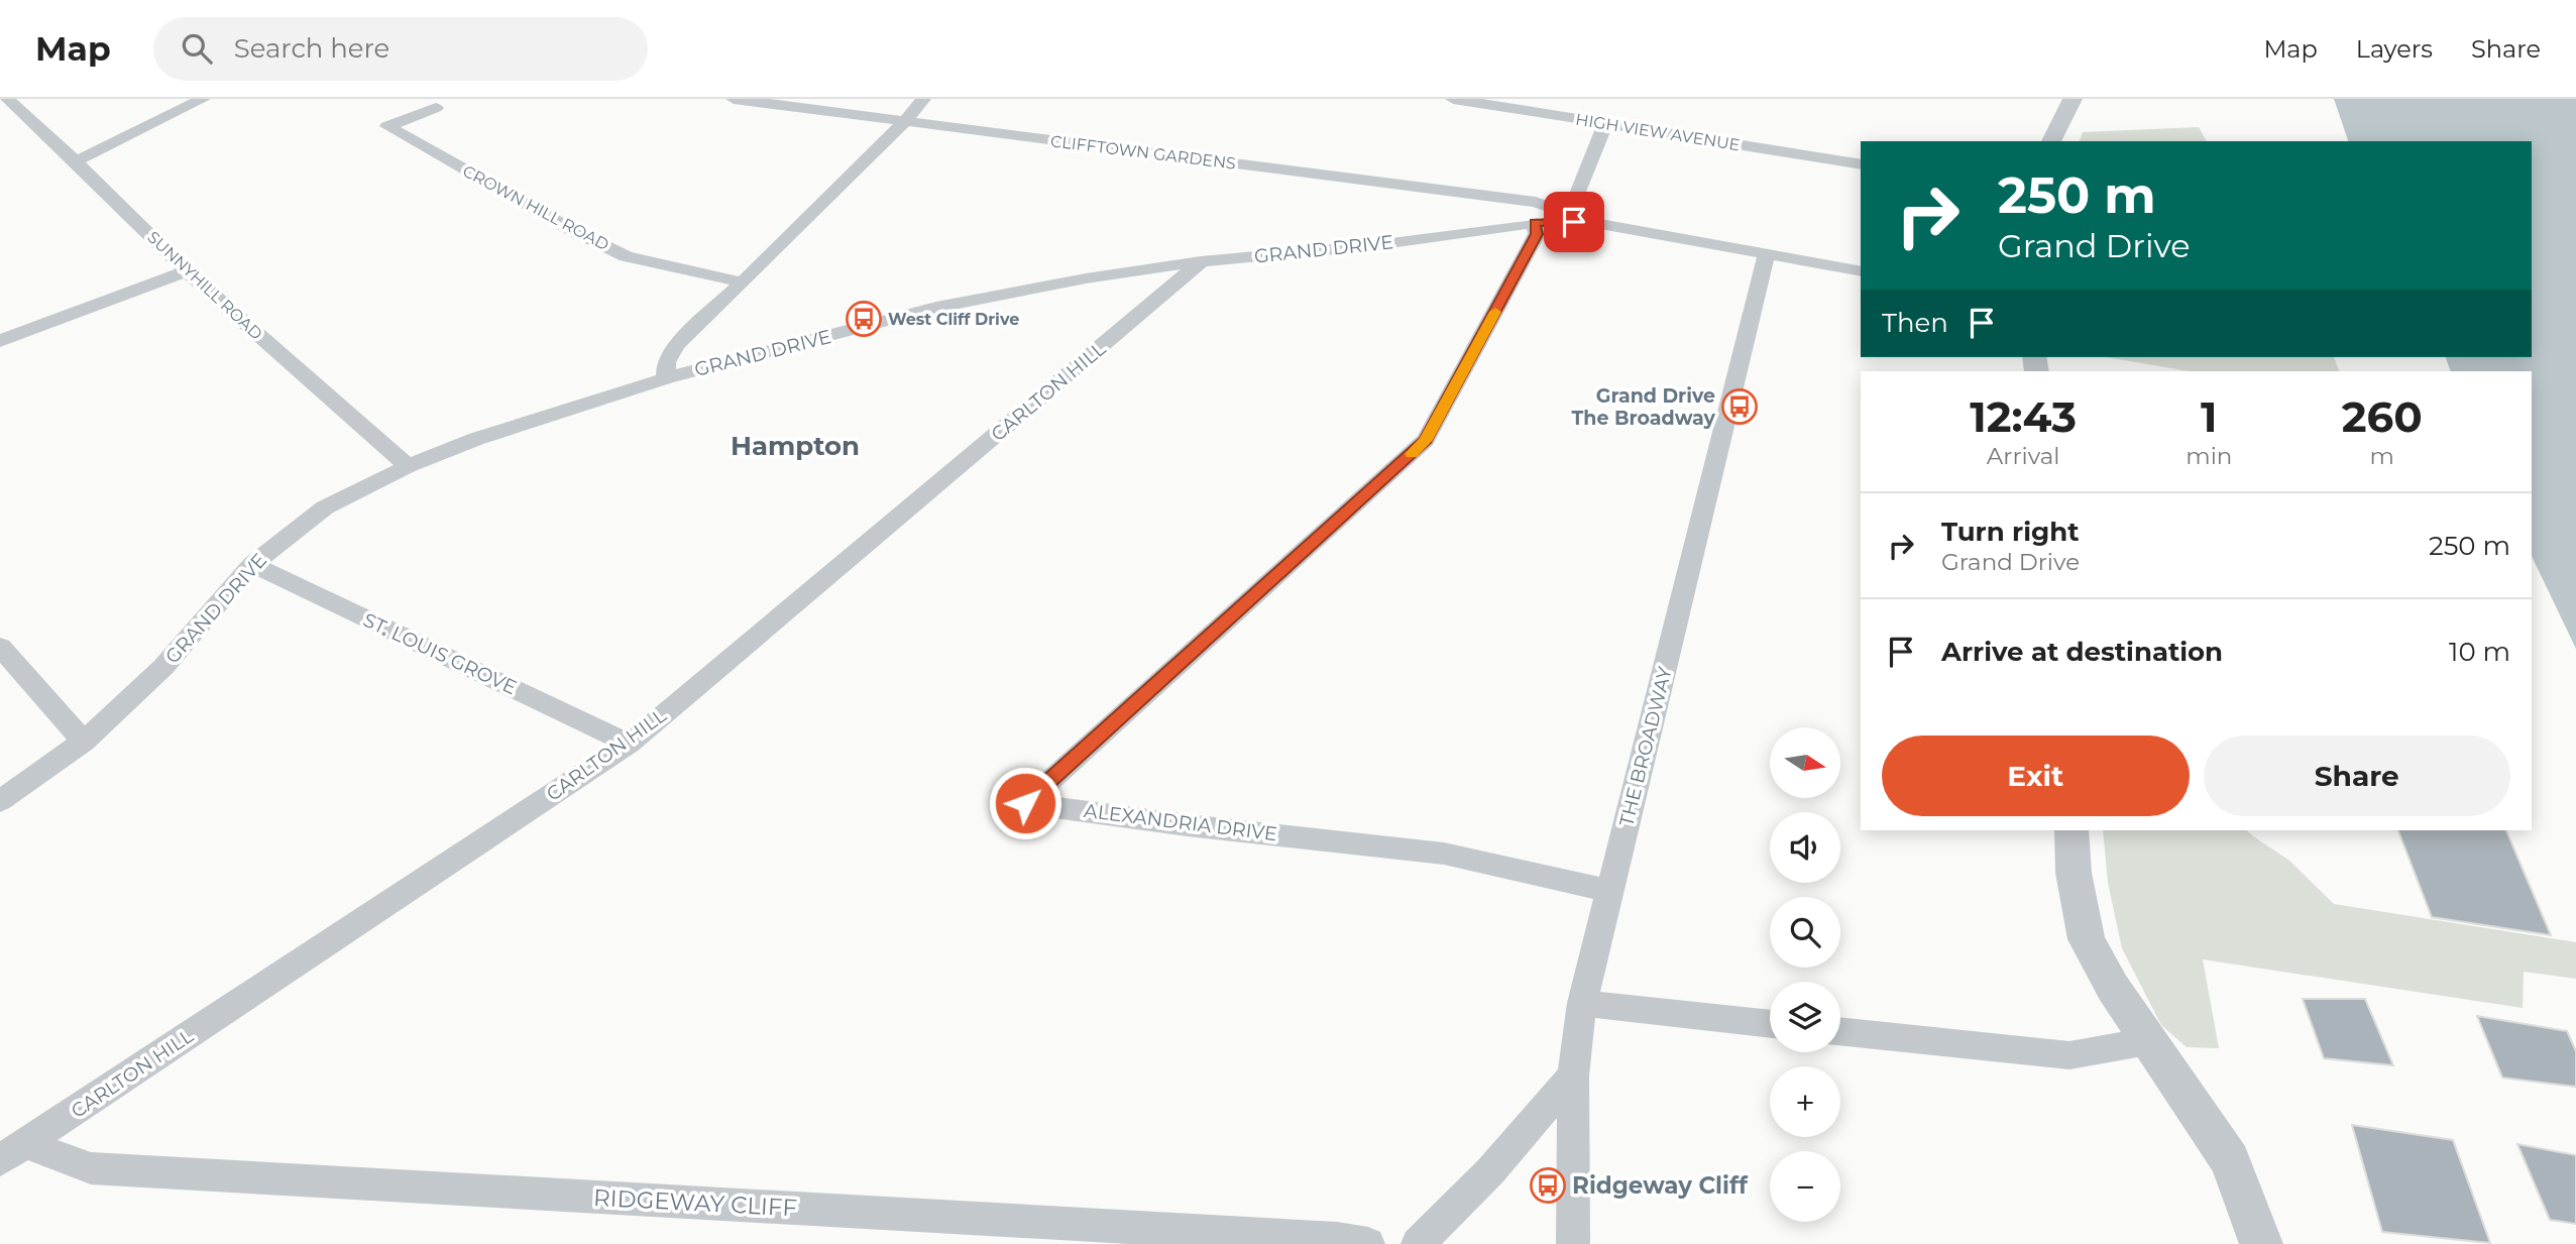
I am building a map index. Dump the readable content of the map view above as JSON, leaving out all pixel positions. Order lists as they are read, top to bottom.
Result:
{
  "streets": {
    "street": [
      "HIGH VIEW AVENUE",
      "CLIFFTOWN GARDENS",
      "CROWN HILL ROAD",
      "GRAND DRIVE",
      "SUNNYHILL ROAD",
      "CARLTON HILL",
      "ST. LOUIS GROVE",
      "THE BROADWAY",
      "ALEXANDRIA DRIVE",
      "RIDGEWAY CLIFF"
    ]
  },
  "crossings": [
    ["CLIFFTOWN GARDENS", "GRAND DRIVE"],
    ["CLIFFTOWN GARDENS", "ALEXANDRIA DRIVE"],
    ["GRAND DRIVE", "SUNNYHILL ROAD"],
    ["GRAND DRIVE", "CARLTON HILL"],
    ["GRAND DRIVE", "ST. LOUIS GROVE"],
    ["GRAND DRIVE", "THE BROADWAY"],
    ["GRAND DRIVE", "ALEXANDRIA DRIVE"],
    ["CARLTON HILL", "ST. LOUIS GROVE"],
    ["CARLTON HILL", "RIDGEWAY CLIFF"],
    ["THE BROADWAY", "ALEXANDRIA DRIVE"]
  ],
  "districts": ["Hampton"],
  "places": {
    "bus stop": ["West Cliff Drive", "Grand Drive The Broadway", "Ridgeway Cliff"]
  },
  "north": "right",
  "page": {
    "header": "Map",
    "search": "Search here",
    "nav": ["Map", "Layers", "Share"],
    "turn": ["250 m", "Grand Drive"],
    "then": "Then",
    "eta": [
      "12:43",
      "Arrival",
      "1",
      "min",
      "260",
      "m"
    ],
    "list": [
      {
        "name": "Turn right",
        "note": "Grand Drive",
        "value": "250 m"
      },
      {
        "name": "Arrive at destination",
        "value": "10 m"
      }
    ],
    "buttons": ["Exit", "Share"],
    "map_buttons": ["+", "−"]
  }
}
